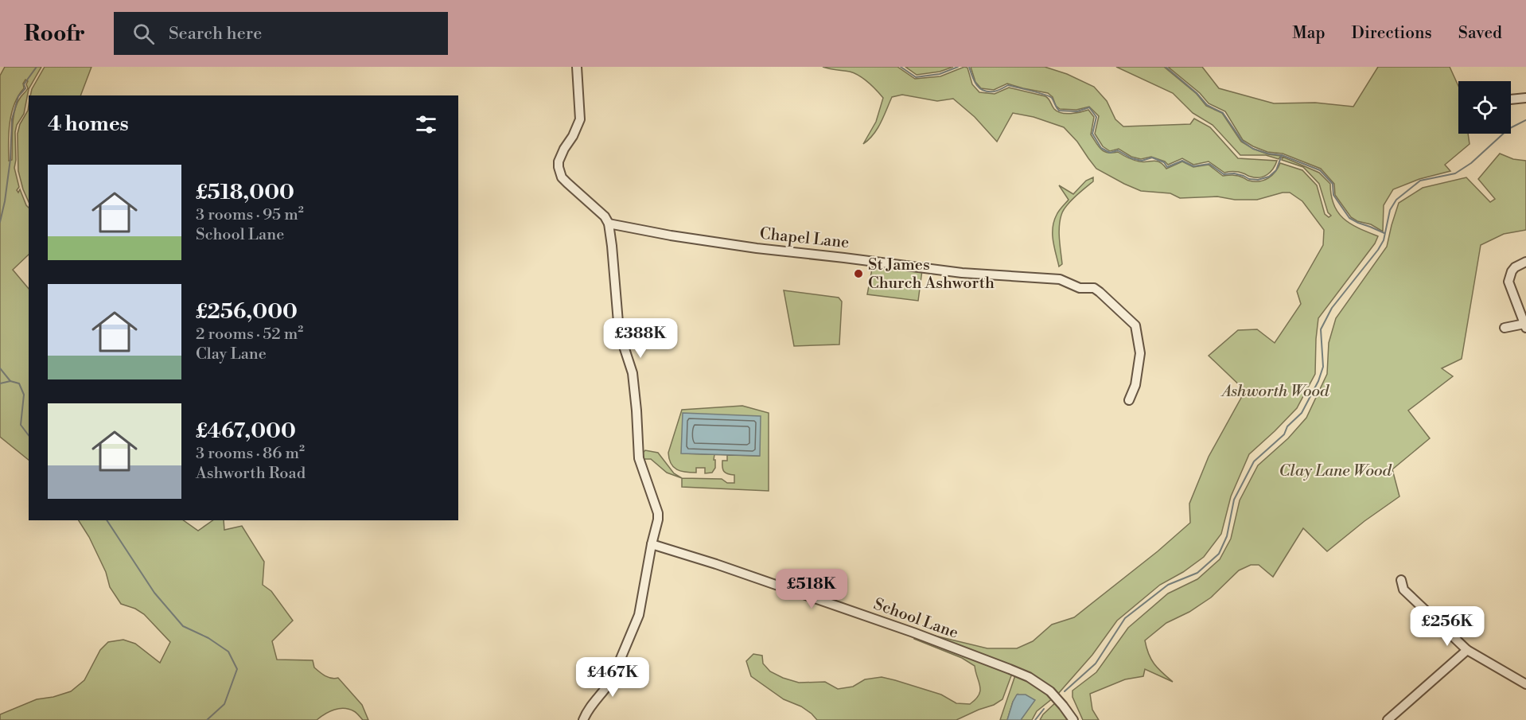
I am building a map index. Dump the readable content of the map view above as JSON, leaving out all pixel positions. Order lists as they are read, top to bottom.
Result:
{
  "streets": {
    "street": ["Chapel Lane", "School Lane"]
  },
  "parks": ["Ashworth Wood", "Clay Lane Wood"],
  "places": ["St James Church Ashworth"],
  "page": {
    "header": "Roofr",
    "search": "Search here",
    "nav": ["Map", "Directions", "Saved"],
    "heading": "4 homes",
    "list": [
      {
        "name": "£518,000",
        "note": "3 rooms · 95 m² · School Lane"
      },
      {
        "name": "£256,000",
        "note": "2 rooms · 52 m² · Clay Lane"
      },
      {
        "name": "£467,000",
        "note": "3 rooms · 86 m² · Ashworth Road"
      }
    ],
    "price": [
      "£388K",
      "£518K",
      "£256K",
      "£467K"
    ]
  }
}
